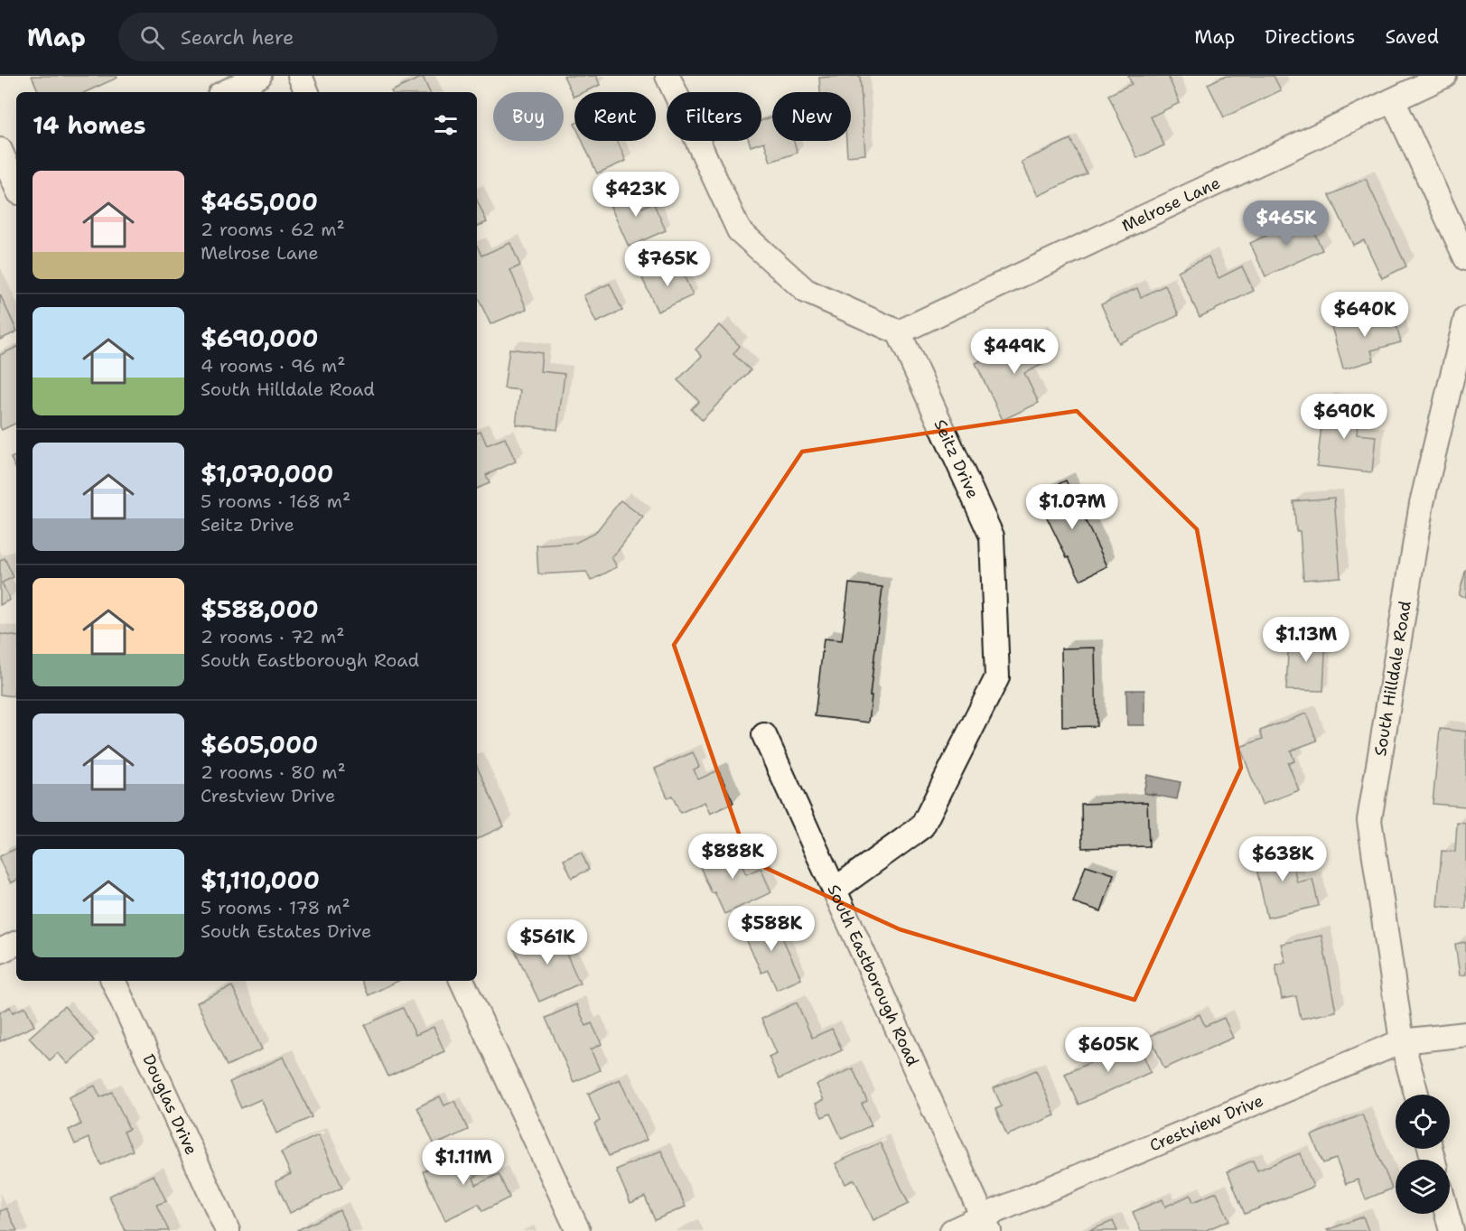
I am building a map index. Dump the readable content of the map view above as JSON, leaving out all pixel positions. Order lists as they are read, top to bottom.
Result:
{
  "streets": {
    "street": [
      "Melrose Lane",
      "Seitz Drive",
      "South Hilldale Road",
      "South Eastborough Road",
      "Douglas Drive",
      "Crestview Drive"
    ]
  },
  "crossings": [
    ["Melrose Lane", "Seitz Drive"],
    ["Seitz Drive", "South Eastborough Road"],
    ["South Hilldale Road", "Crestview Drive"],
    ["South Eastborough Road", "Crestview Drive"]
  ],
  "page": {
    "header": "Map",
    "search": "Search here",
    "nav": ["Map", "Directions", "Saved"],
    "chip": [
      "Buy",
      "Rent",
      "Filters",
      "New"
    ],
    "heading": "14 homes",
    "list": [
      {
        "name": "$465,000",
        "note": "2 rooms · 62 m² · Melrose Lane"
      },
      {
        "name": "$690,000",
        "note": "4 rooms · 96 m² · South Hilldale Road"
      },
      {
        "name": "$1,070,000",
        "note": "5 rooms · 168 m² · Seitz Drive"
      },
      {
        "name": "$588,000",
        "note": "2 rooms · 72 m² · South Eastborough Road"
      },
      {
        "name": "$605,000",
        "note": "2 rooms · 80 m² · Crestview Drive"
      },
      {
        "name": "$1,110,000",
        "note": "5 rooms · 178 m² · South Estates Drive"
      }
    ],
    "price": [
      "$423K",
      "$465K",
      "$765K",
      "$640K",
      "$449K",
      "$690K",
      "$1.07M",
      "$1.13M",
      "$888K",
      "$638K",
      "$588K",
      "$561K",
      "$605K",
      "$1.11M"
    ]
  }
}
